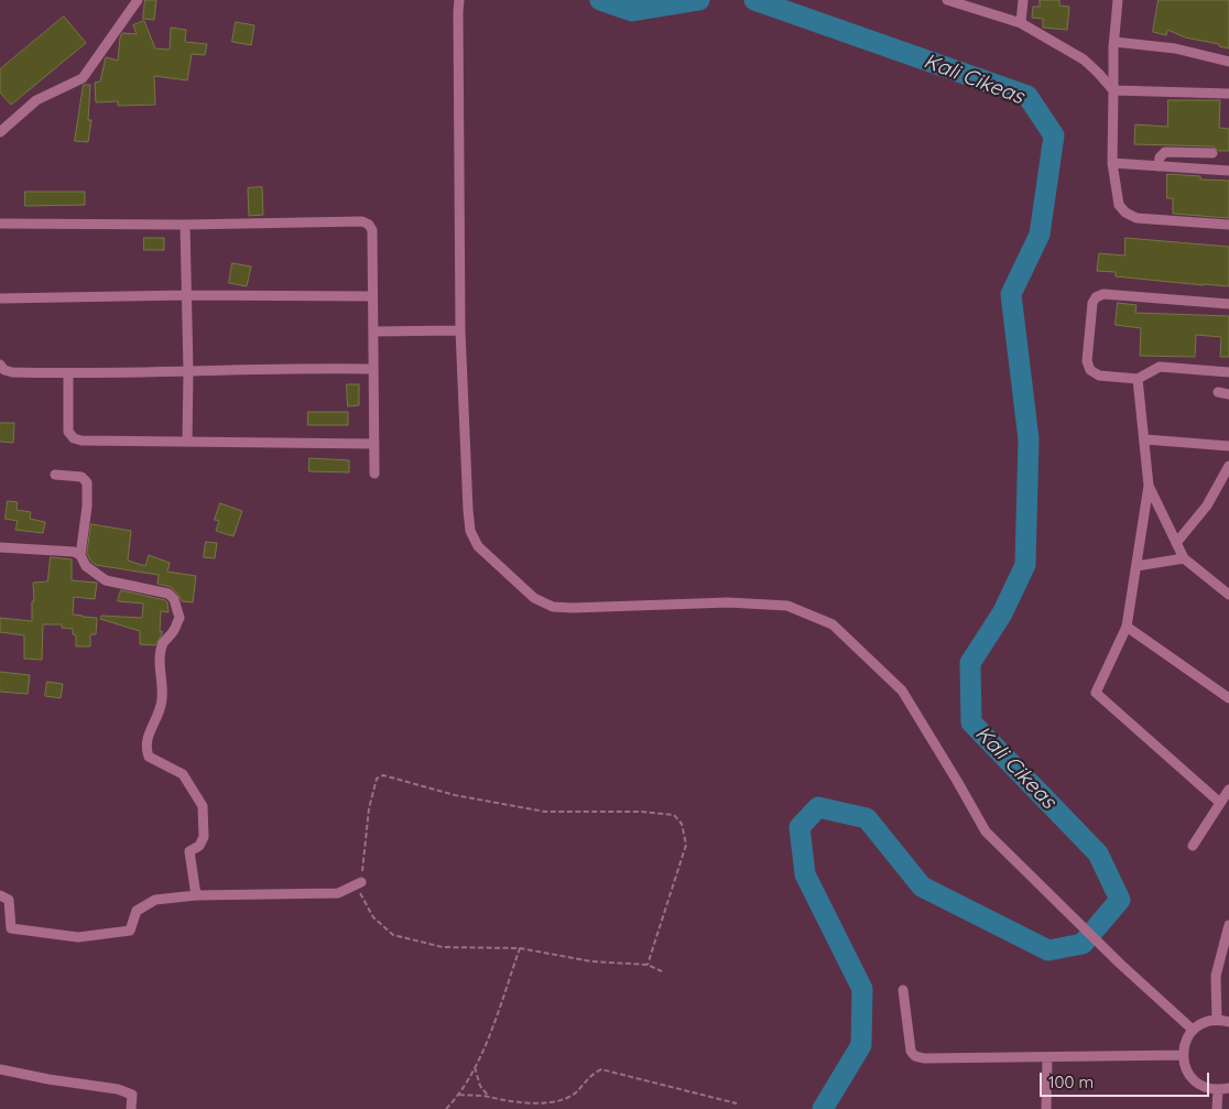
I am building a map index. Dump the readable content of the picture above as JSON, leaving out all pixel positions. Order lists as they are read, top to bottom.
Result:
{
  "water": ["Kali Cikeas"],
  "scale_bar": "100 m"
}
